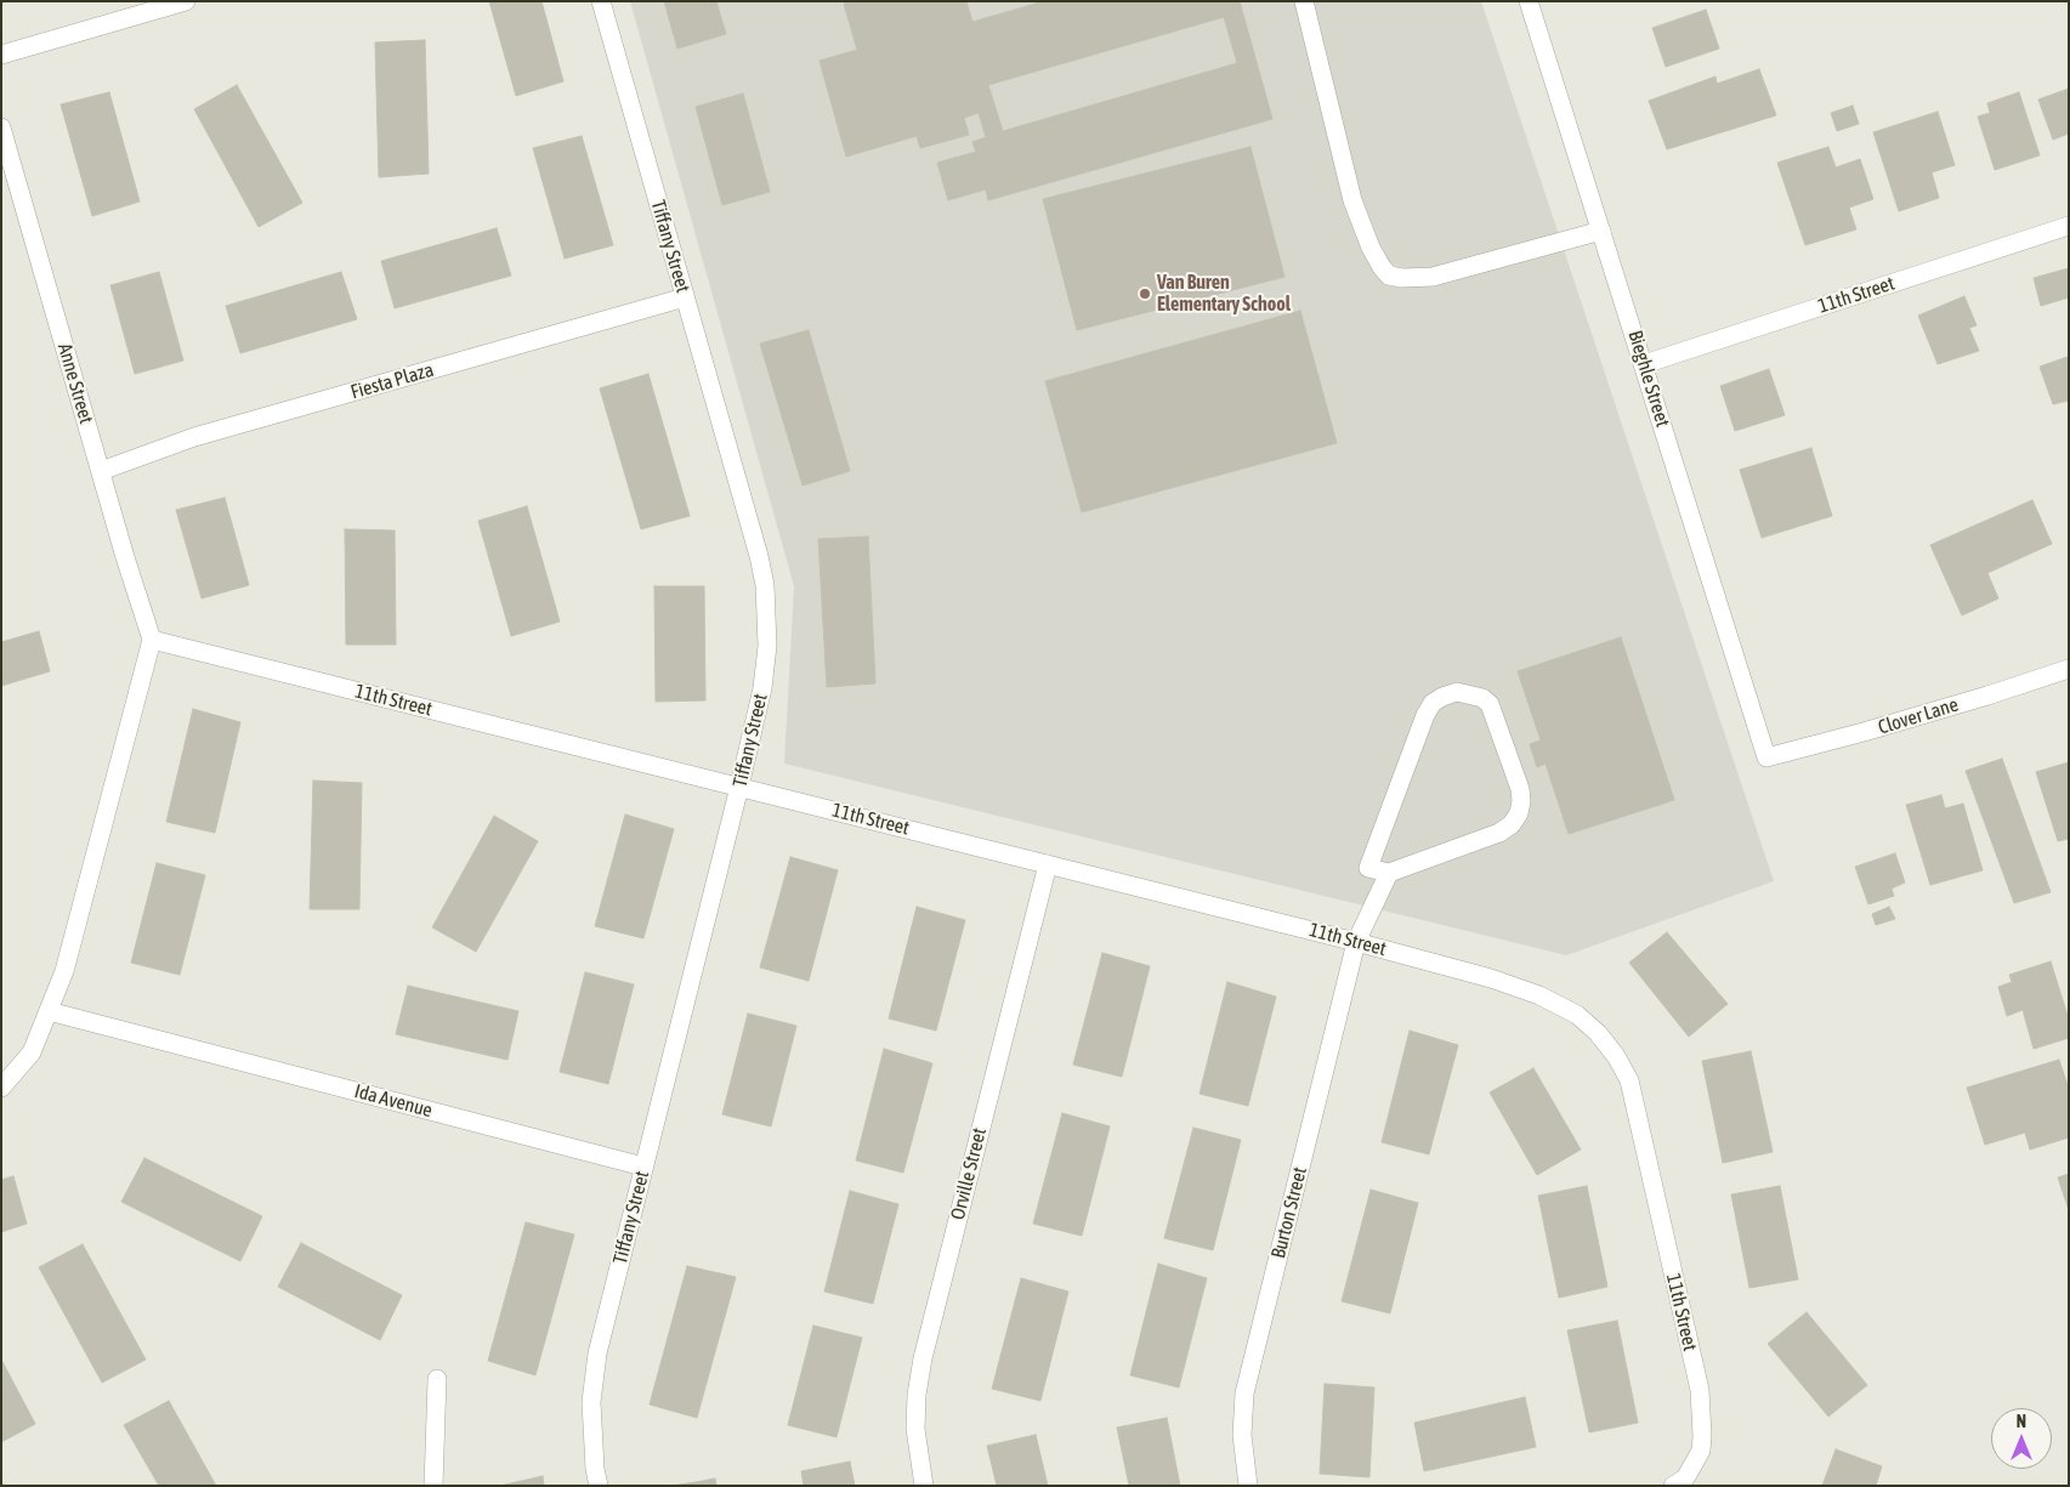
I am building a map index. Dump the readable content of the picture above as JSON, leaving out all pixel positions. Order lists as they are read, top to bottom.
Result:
{
  "streets": {
    "street": [
      "Tiffany Street",
      "11th Street",
      "Bieghle Street",
      "Fiesta Plaza",
      "Anne Street",
      "Clover Lane",
      "Ida Avenue",
      "Orville Street",
      "Burton Street"
    ]
  },
  "crossings": [
    ["Tiffany Street", "11th Street"],
    ["Tiffany Street", "Fiesta Plaza"],
    ["Tiffany Street", "Ida Avenue"],
    ["11th Street", "Bieghle Street"],
    ["11th Street", "Anne Street"],
    ["11th Street", "Orville Street"],
    ["11th Street", "Burton Street"],
    ["Bieghle Street", "Clover Lane"],
    ["Fiesta Plaza", "Anne Street"]
  ],
  "places": ["Van Buren Elementary School"],
  "north": "top"
}
